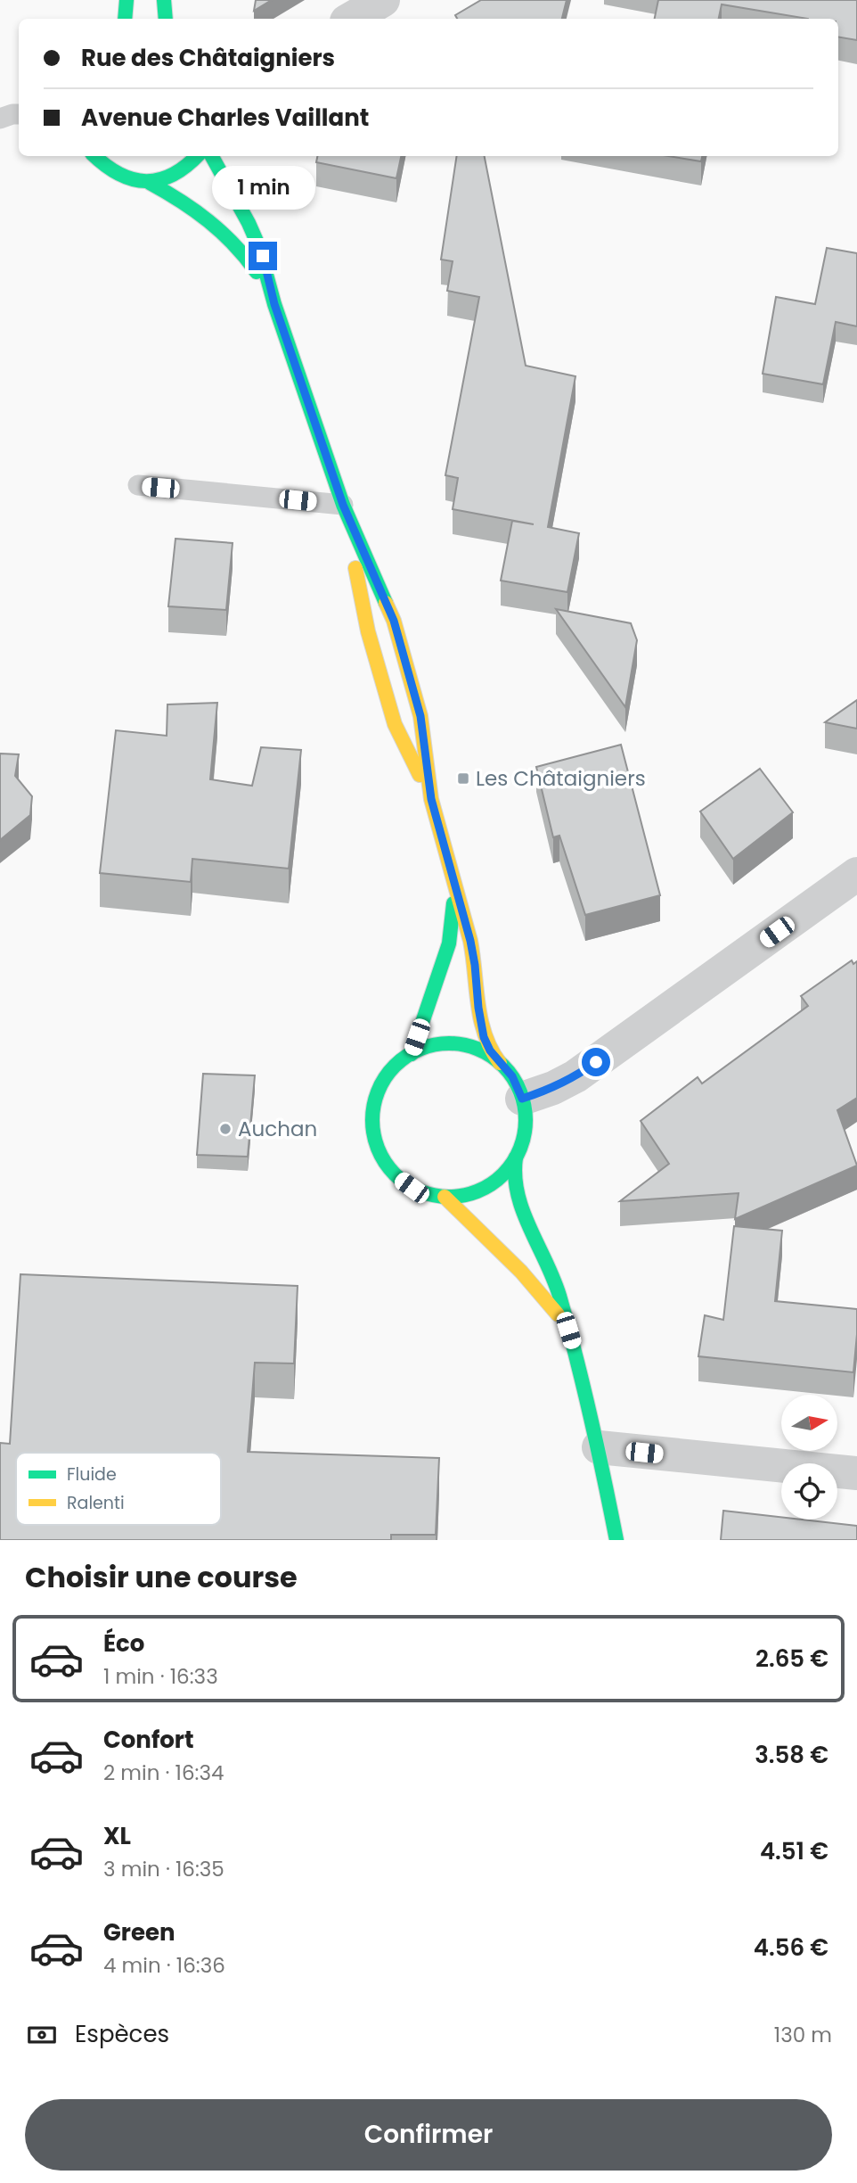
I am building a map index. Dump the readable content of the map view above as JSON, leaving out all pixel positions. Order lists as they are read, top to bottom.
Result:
{
  "places": {
    "transit": ["Les Châtaigniers"],
    "other": ["Auchan"]
  },
  "legend": ["Fluide", "Ralenti"],
  "north": "right",
  "page": {
    "banner": ["Rue des Châtaigniers", "Avenue Charles Vaillant"],
    "bubble": "1 min",
    "heading": "Choisir une course",
    "list": [
      {
        "name": "Éco",
        "note": "1 min · 16:33",
        "value": "2.65 €"
      },
      {
        "name": "Confort",
        "note": "2 min · 16:34",
        "value": "3.58 €"
      },
      {
        "name": "XL",
        "note": "3 min · 16:35",
        "value": "4.51 €"
      },
      {
        "name": "Green",
        "note": "4 min · 16:36",
        "value": "4.56 €"
      }
    ],
    "pay": ["Espèces", "130 m"],
    "buttons": "Confirmer"
  }
}
